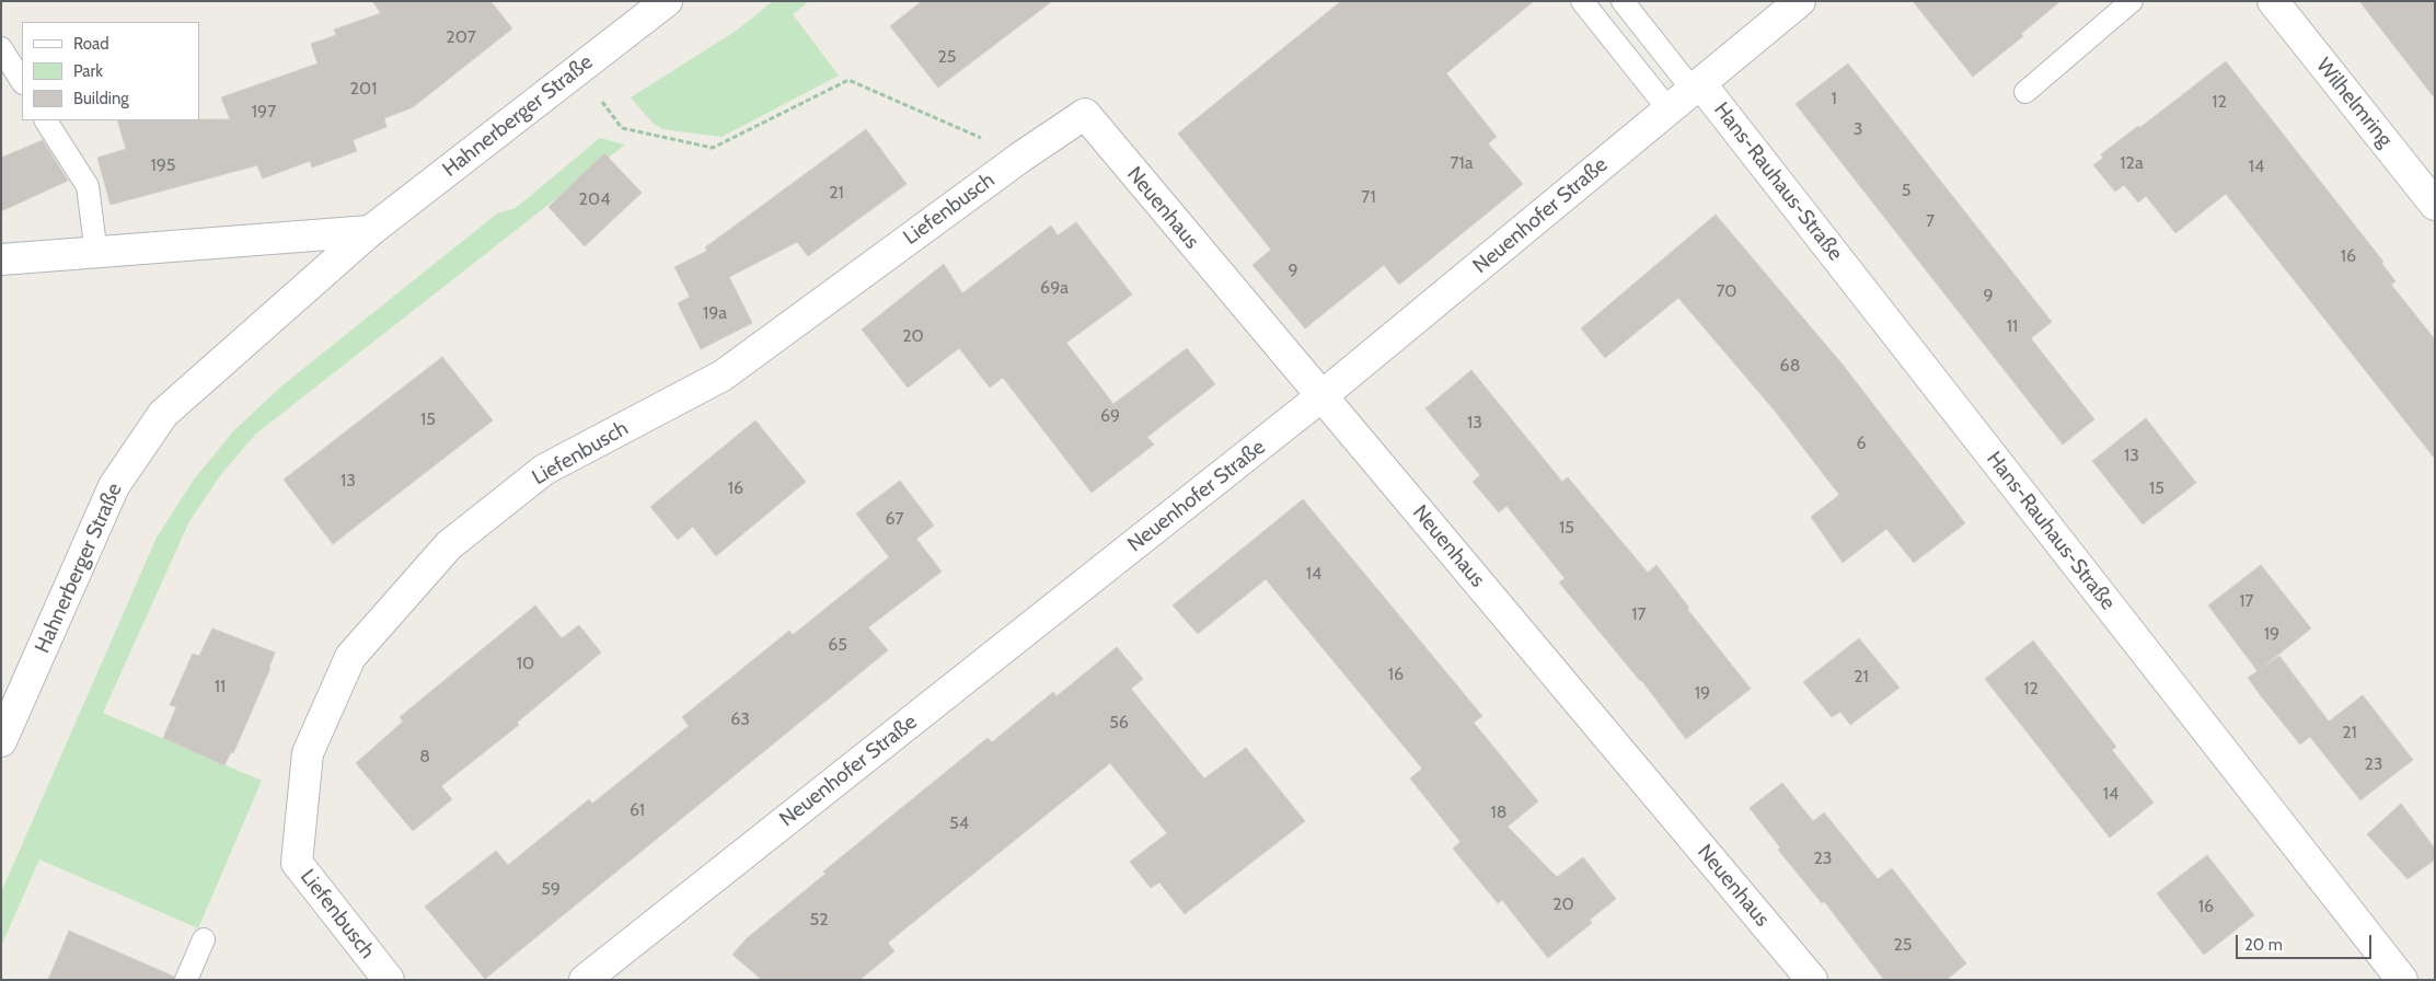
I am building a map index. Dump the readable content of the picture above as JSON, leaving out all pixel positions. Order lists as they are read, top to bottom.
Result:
{
  "streets": {
    "street": [
      "Wilhelmring",
      "Hahnerberger Straße",
      "Hans-Rauhaus-Straße",
      "Neuenhaus",
      "Liefenbusch",
      "Neuenhofer Straße"
    ]
  },
  "crossings": [
    ["Hans-Rauhaus-Straße", "Neuenhofer Straße"],
    ["Neuenhaus", "Liefenbusch"],
    ["Neuenhaus", "Neuenhofer Straße"]
  ],
  "house_numbers": [
    "207",
    "25",
    "201",
    "1",
    "12",
    "197",
    "3",
    "71a",
    "12a",
    "195",
    "14",
    "5",
    "21",
    "71",
    "204",
    "7",
    "16",
    "9",
    "69a",
    "70",
    "9",
    "19a",
    "11",
    "20",
    "68",
    "69",
    "15",
    "13",
    "6",
    "13",
    "13",
    "16",
    "15",
    "67",
    "15",
    "14",
    "17",
    "17",
    "19",
    "65",
    "10",
    "16",
    "21",
    "11",
    "12",
    "19",
    "63",
    "56",
    "21",
    "8",
    "23",
    "14",
    "61",
    "18",
    "54",
    "23",
    "59",
    "20",
    "16",
    "52",
    "25"
  ],
  "legend": ["Road", "Park", "Building"],
  "scale_bar": "20 m"
}
